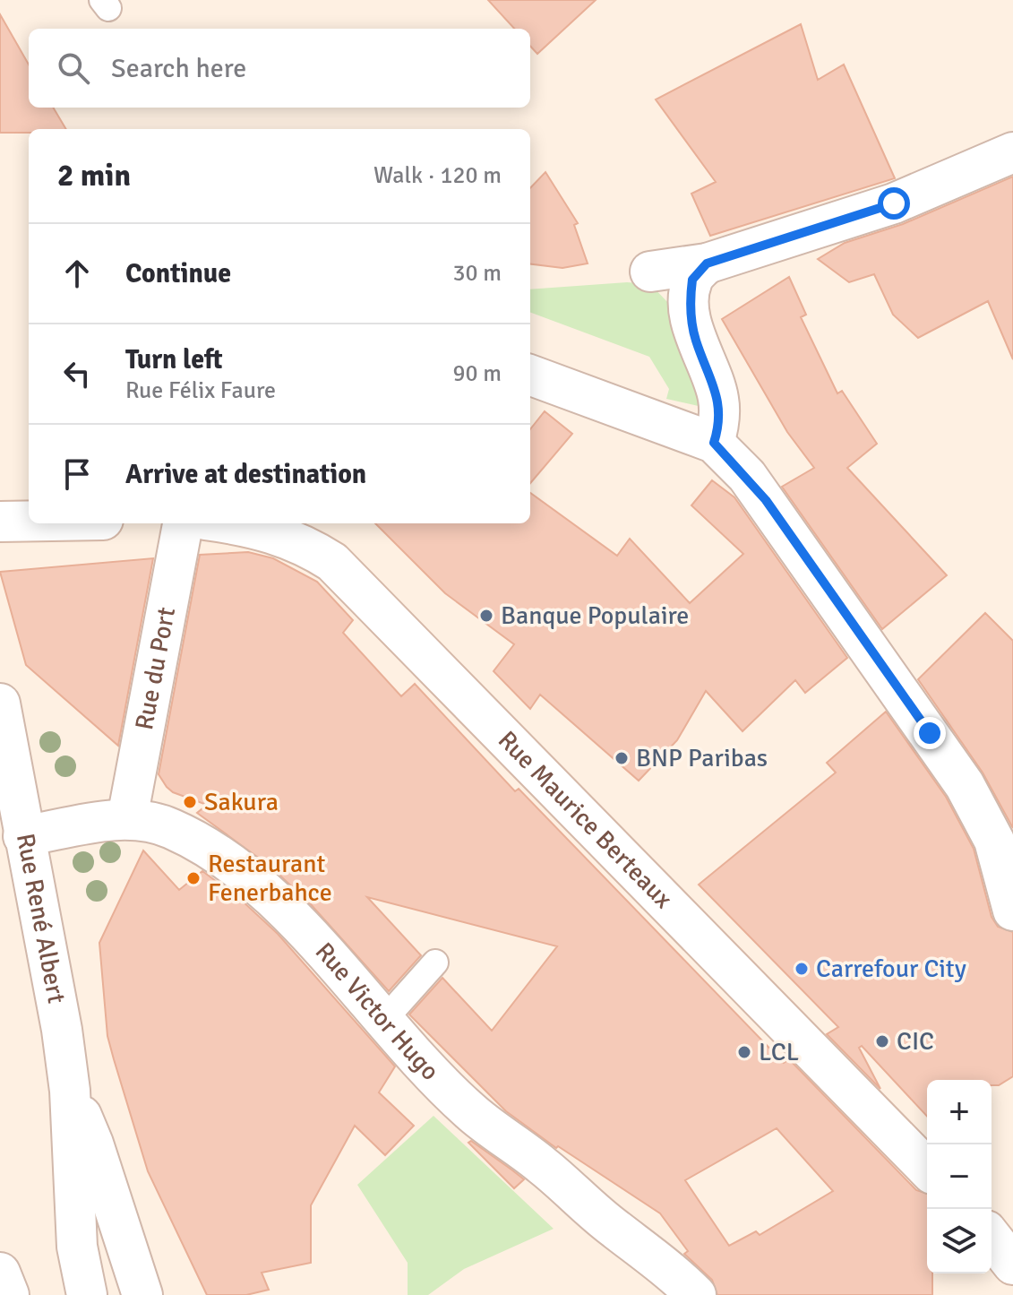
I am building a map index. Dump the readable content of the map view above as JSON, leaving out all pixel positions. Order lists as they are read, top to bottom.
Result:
{
  "streets": {
    "street": [
      "Rue du Port",
      "Rue Maurice Berteaux",
      "Rue René Albert",
      "Rue Victor Hugo"
    ]
  },
  "crossings": [
    ["Rue du Port", "Rue Victor Hugo"],
    ["Rue René Albert", "Rue Victor Hugo"]
  ],
  "places": [
    "Banque Populaire",
    "BNP Paribas",
    "Sakura",
    "Restaurant Fenerbahce",
    "Carrefour City",
    "CIC",
    "LCL"
  ],
  "page": {
    "search": "Search here",
    "heading": ["2 min", "Walk · 120 m"],
    "list": [
      ["Continue", "30 m"],
      ["Turn left", "Rue Félix Faure", "90 m"],
      "Arrive at destination"
    ],
    "map_buttons": ["+", "−"]
  }
}
